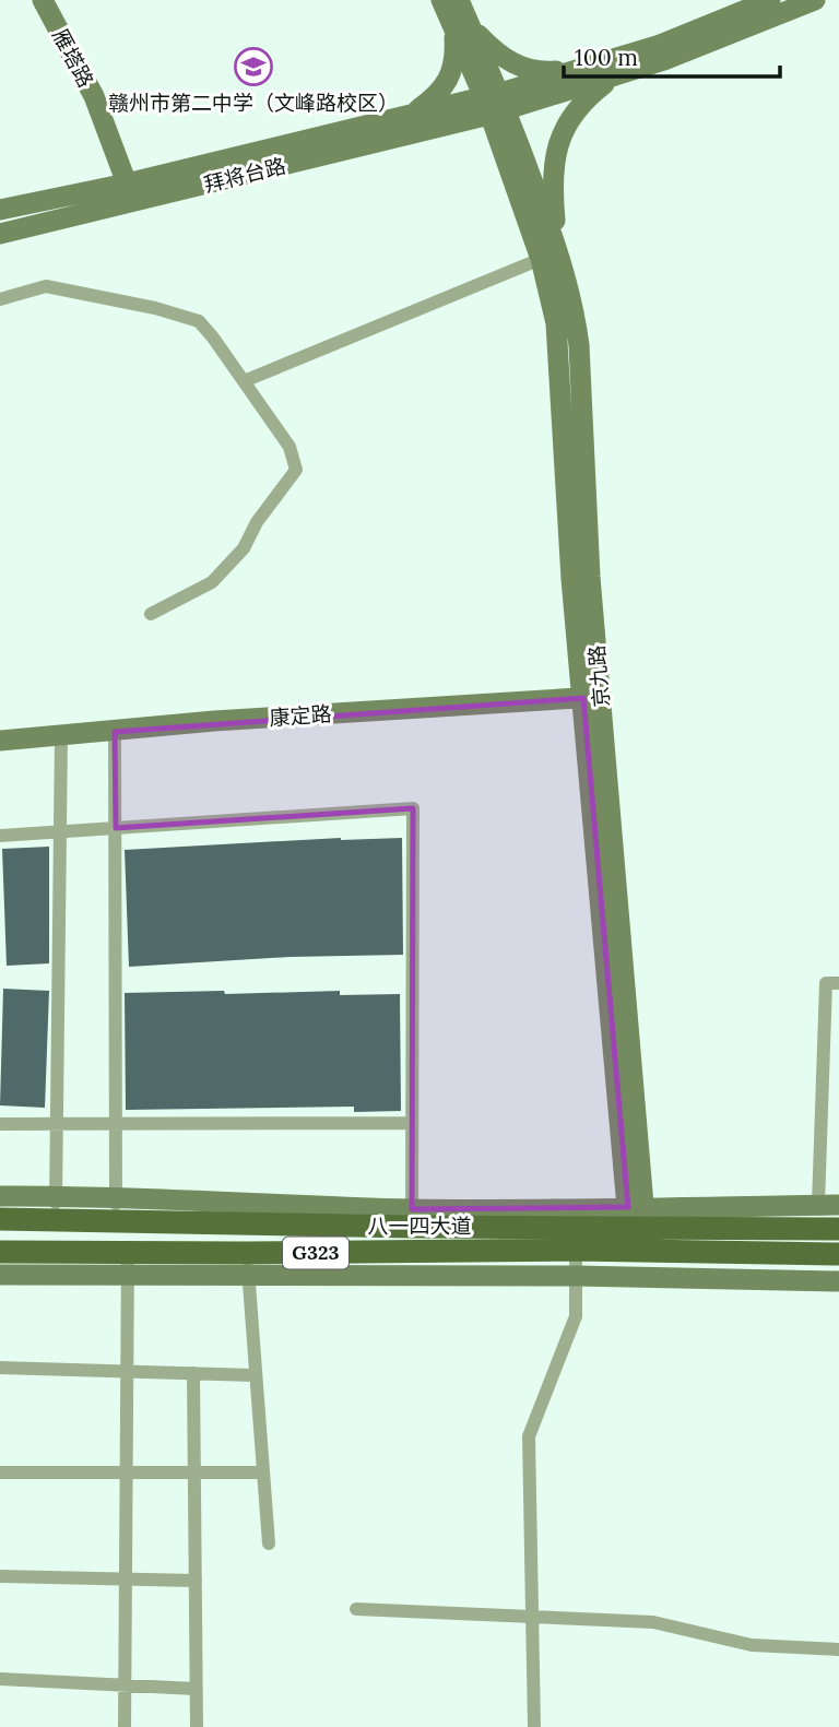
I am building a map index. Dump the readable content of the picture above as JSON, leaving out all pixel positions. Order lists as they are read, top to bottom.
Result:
{
  "streets": {
    "main road": [
      "雁塔路",
      "拜将台路",
      "京九路",
      "康定路",
      "八一四大道",
      "G323"
    ]
  },
  "crossings": [
    ["雁塔路", "拜将台路"],
    ["拜将台路", "京九路"],
    ["京九路", "康定路"],
    ["京九路", "八一四大道"]
  ],
  "places": {
    "school or university": ["赣州市第二中学（文峰路校区）"]
  },
  "scale_bar": "100 m"
}
